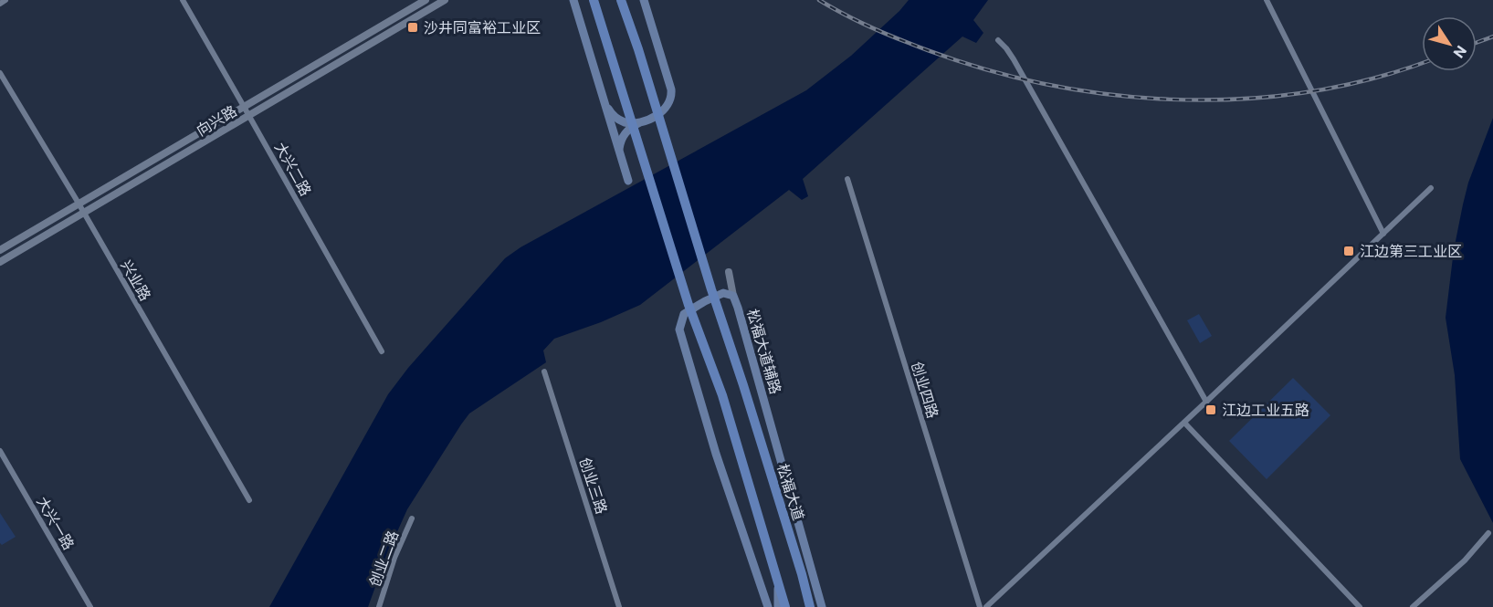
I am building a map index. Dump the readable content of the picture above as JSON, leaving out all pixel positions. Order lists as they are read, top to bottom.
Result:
{
  "streets": {
    "main road": ["松福大道辅路", "松福大道"],
    "street": [
      "向兴路",
      "大兴二路",
      "兴业路",
      "创业四路",
      "创业三路",
      "大兴一路",
      "创业二路"
    ]
  },
  "crossings": [
    ["向兴路", "大兴二路"],
    ["向兴路", "兴业路"]
  ],
  "places": {
    "transit": ["沙井同富裕工业区", "江边第三工业区", "江边工业五路"]
  },
  "north": "bottom right"
}
